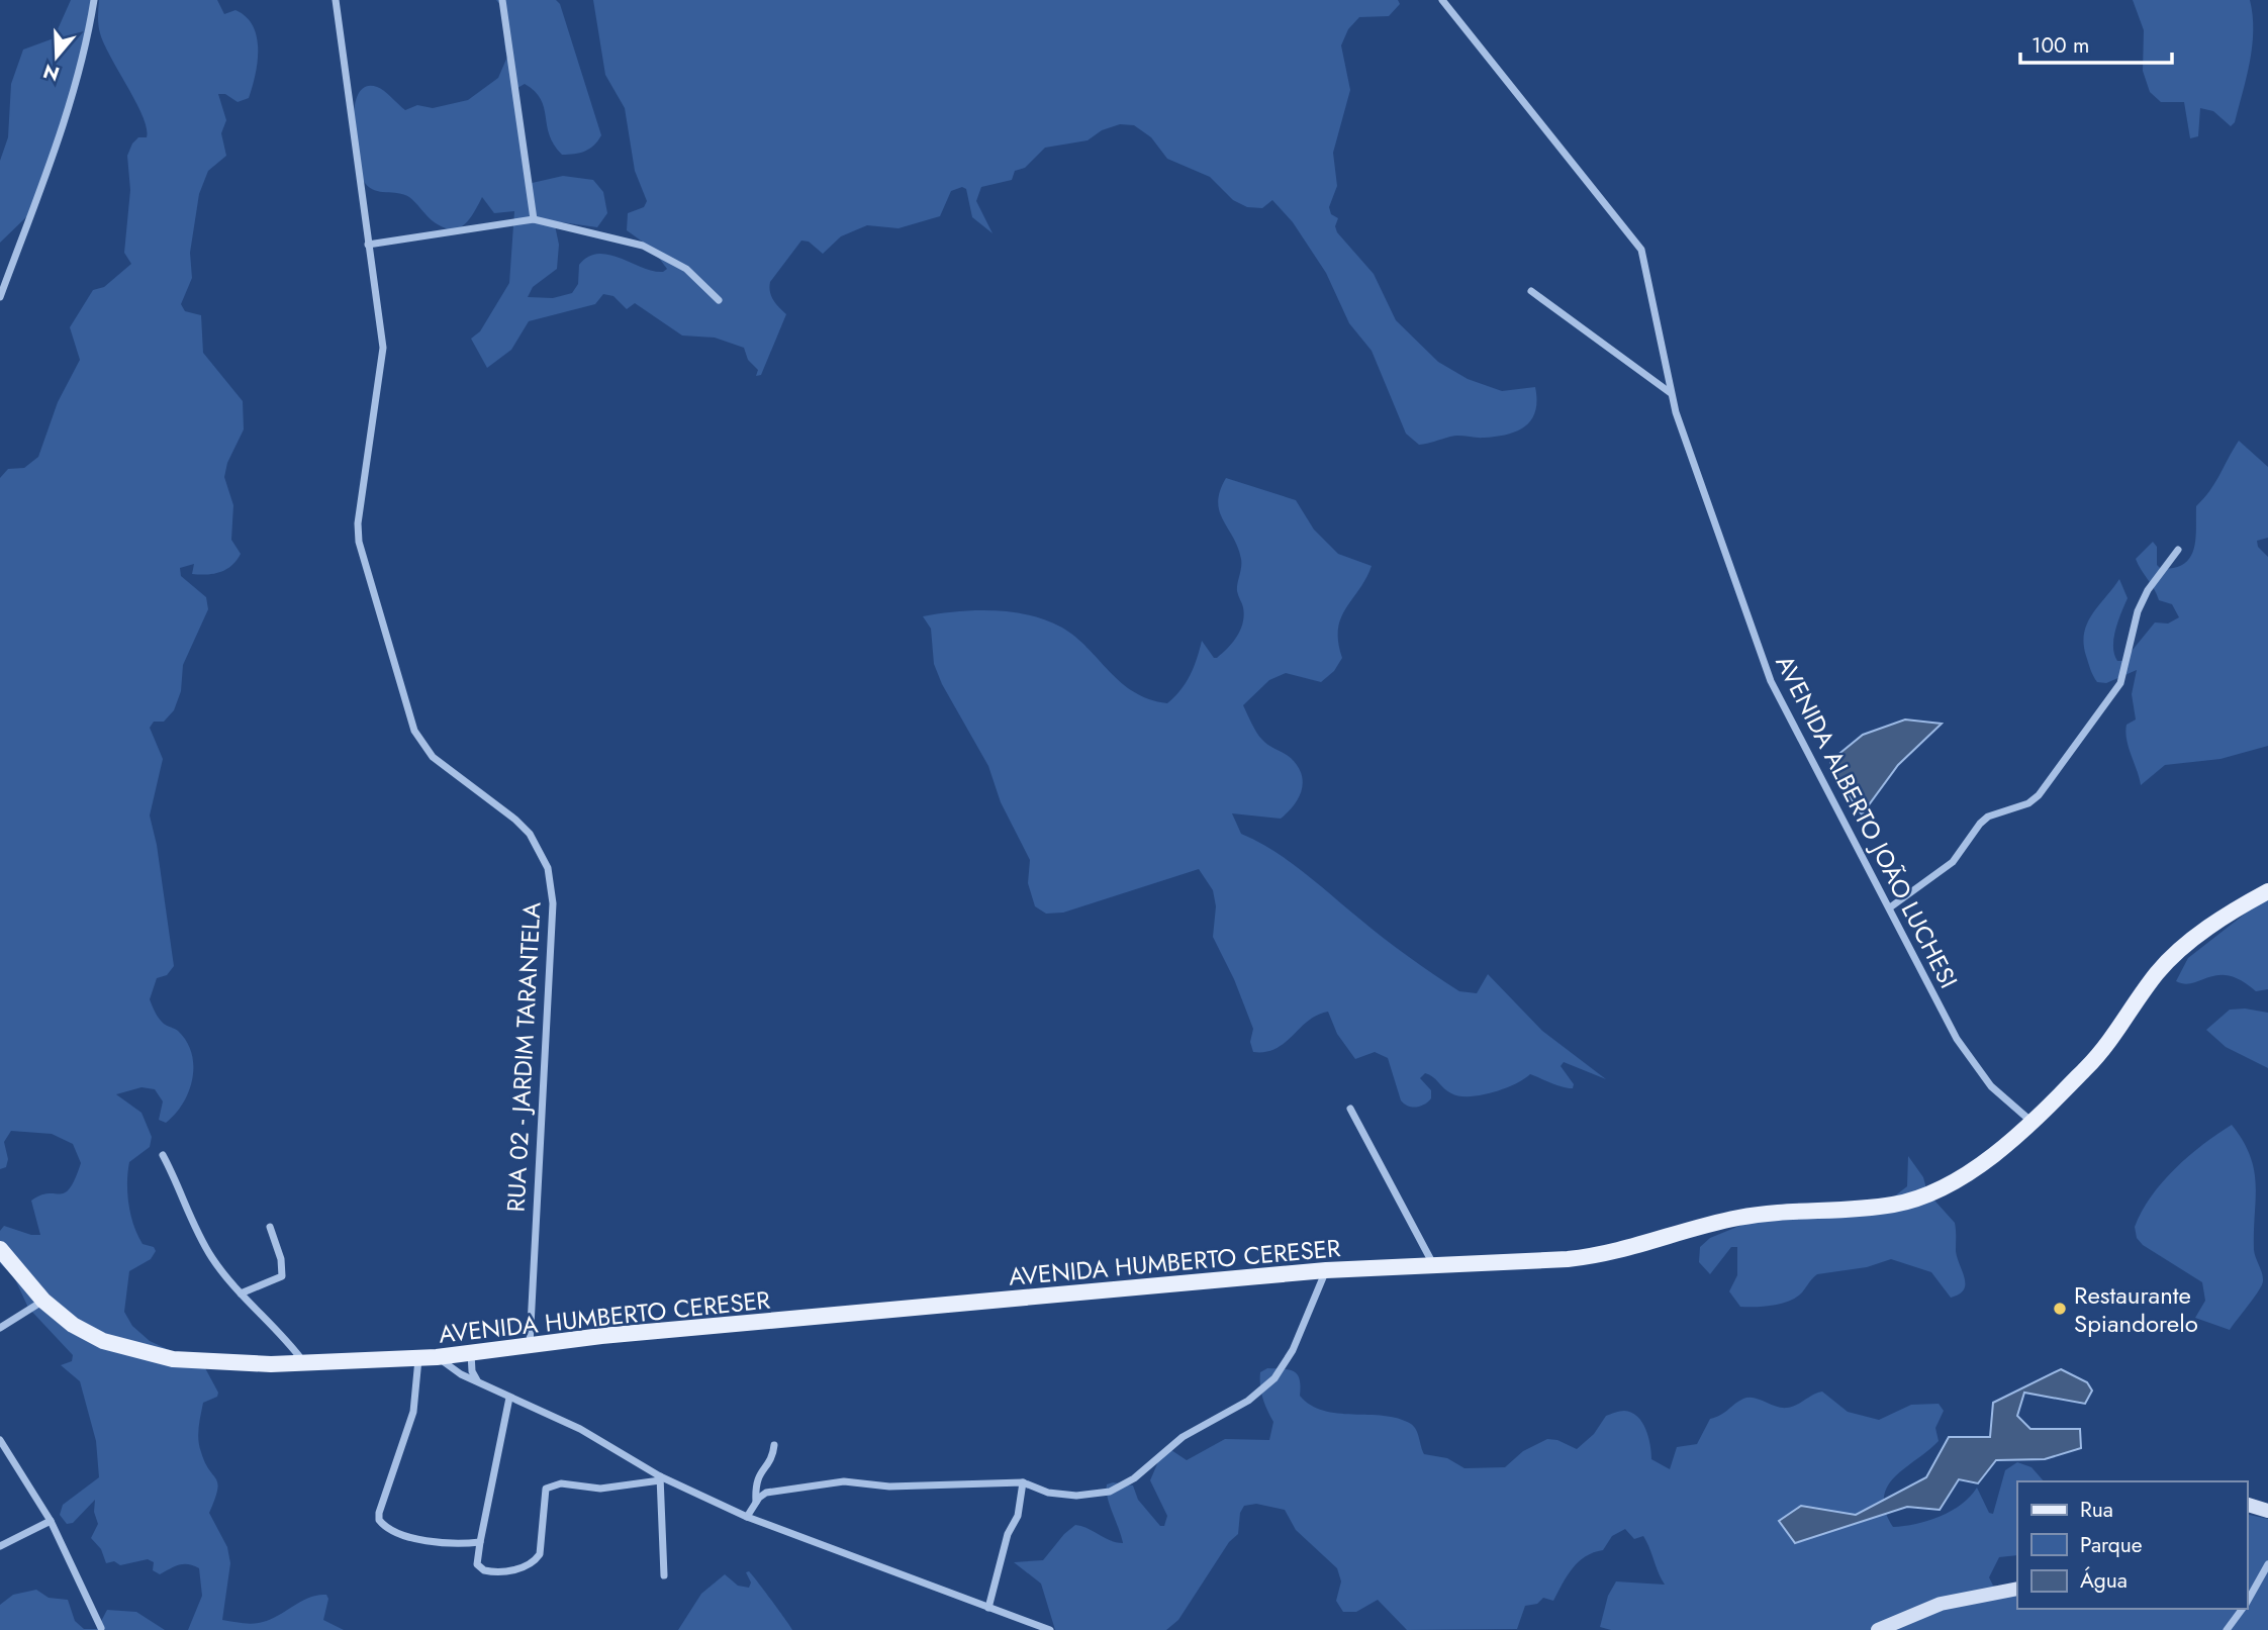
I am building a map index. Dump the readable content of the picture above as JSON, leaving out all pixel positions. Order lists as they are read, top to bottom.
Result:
{
  "streets": {
    "main road": ["AVENIDA HUMBERTO CERESER"],
    "street": ["AVENIDA ALBERTO JOÃO LUCHESI", "RUA 02 - JARDIM TARANTELA"]
  },
  "crossings": [
    ["AVENIDA ALBERTO JOÃO LUCHESI", "AVENIDA HUMBERTO CERESER"],
    ["RUA 02 - JARDIM TARANTELA", "AVENIDA HUMBERTO CERESER"]
  ],
  "places": ["Restaurante Spiandorelo"],
  "legend": ["Rua", "Parque", "Água"],
  "scale_bar": "100 m",
  "north": "bottom"
}
